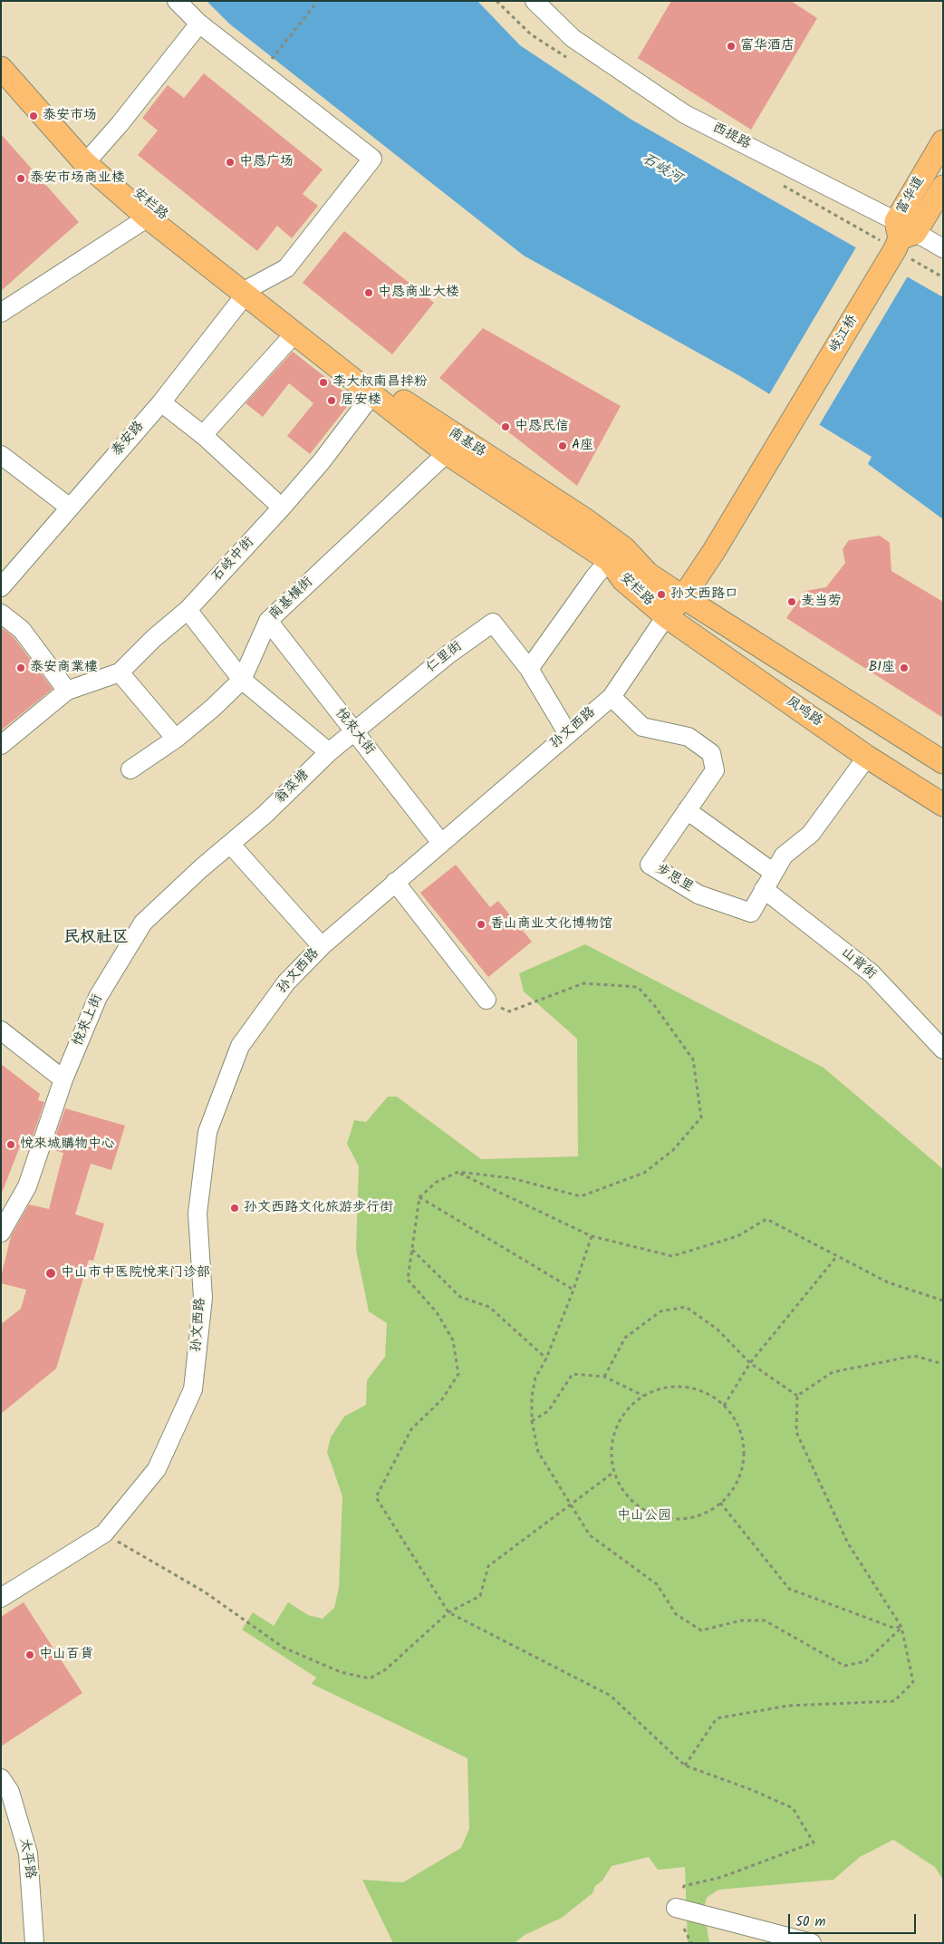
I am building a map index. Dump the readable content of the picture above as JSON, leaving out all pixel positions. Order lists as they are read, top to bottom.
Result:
{
  "streets": {
    "main road": [
      "富华道",
      "安栏路",
      "岐江桥",
      "南基路",
      "凤鸣路",
      "孙文西路"
    ],
    "street": [
      "西提路",
      "泰安路",
      "石岐中街",
      "南基橫街",
      "仁里街",
      "悅來大街",
      "翁菜塘",
      "步思里",
      "山背街",
      "悅來上街",
      "太平路"
    ]
  },
  "crossings": [
    ["西提路", "富华道"],
    ["西提路", "岐江桥"],
    ["富华道", "岐江桥"],
    ["安栏路", "泰安路"],
    ["安栏路", "南基路"],
    ["安栏路", "凤鸣路"],
    ["安栏路", "孙文西路"],
    ["岐江桥", "孙文西路"],
    ["泰安路", "南基路"],
    ["南基路", "石岐中街"],
    ["南基路", "南基橫街"],
    ["南基路", "孙文西路"],
    ["南基橫街", "悅來大街"],
    ["仁里街", "孙文西路"],
    ["仁里街", "悅來大街"],
    ["仁里街", "翁菜塘"],
    ["凤鸣路", "孙文西路"],
    ["凤鸣路", "步思里"],
    ["孙文西路", "悅來大街"],
    ["孙文西路", "步思里"],
    ["悅來大街", "翁菜塘"],
    ["翁菜塘", "悅來上街"],
    ["步思里", "山背街"]
  ],
  "districts": ["民权社区"],
  "water": ["石岐河"],
  "parks": ["中山公园"],
  "places": [
    "富华酒店",
    "泰安市场",
    "中恳广场",
    "泰安市场商业楼",
    "中恳商业大楼",
    "李大叔南昌拌粉",
    "居安楼",
    "中恳民信",
    "A座",
    "孙文西路口",
    "麦当劳",
    "泰安商業樓",
    "B1座",
    "香山商业文化博物馆",
    "悅來城購物中心",
    "孙文西路文化旅游步行街",
    "中山市中医院悦来门诊部",
    "中山百貨"
  ],
  "scale_bar": "50 m"
}
